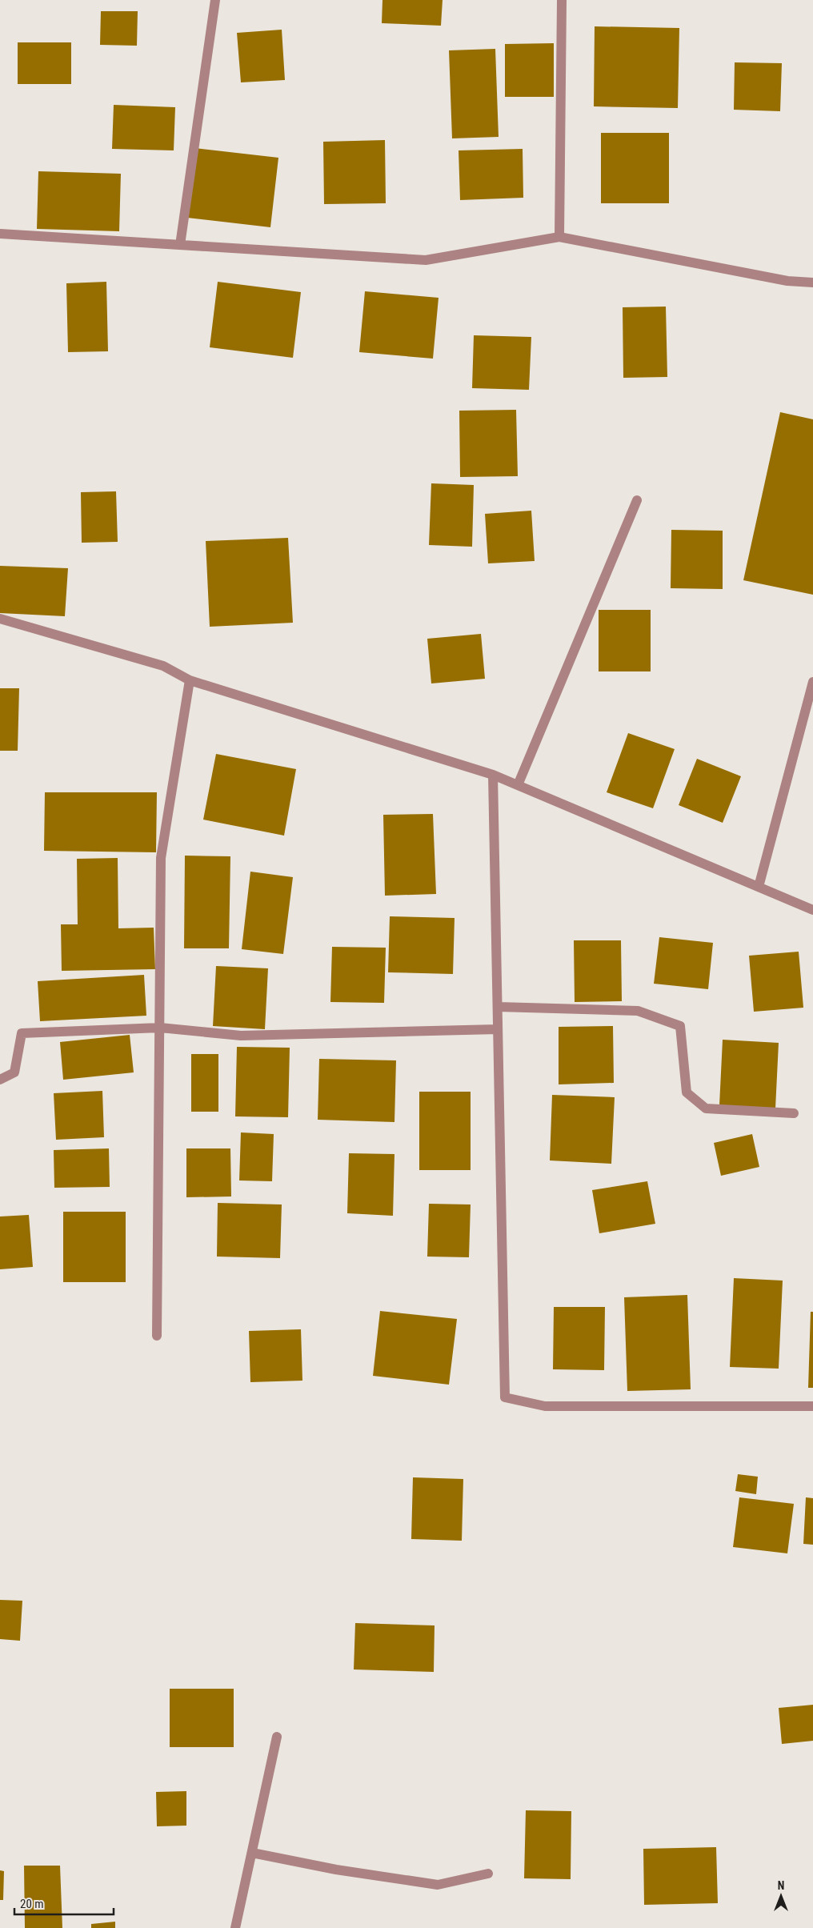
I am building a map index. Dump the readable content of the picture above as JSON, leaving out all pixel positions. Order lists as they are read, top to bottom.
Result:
{
  "scale_bar": "20 m",
  "north": "top"
}
